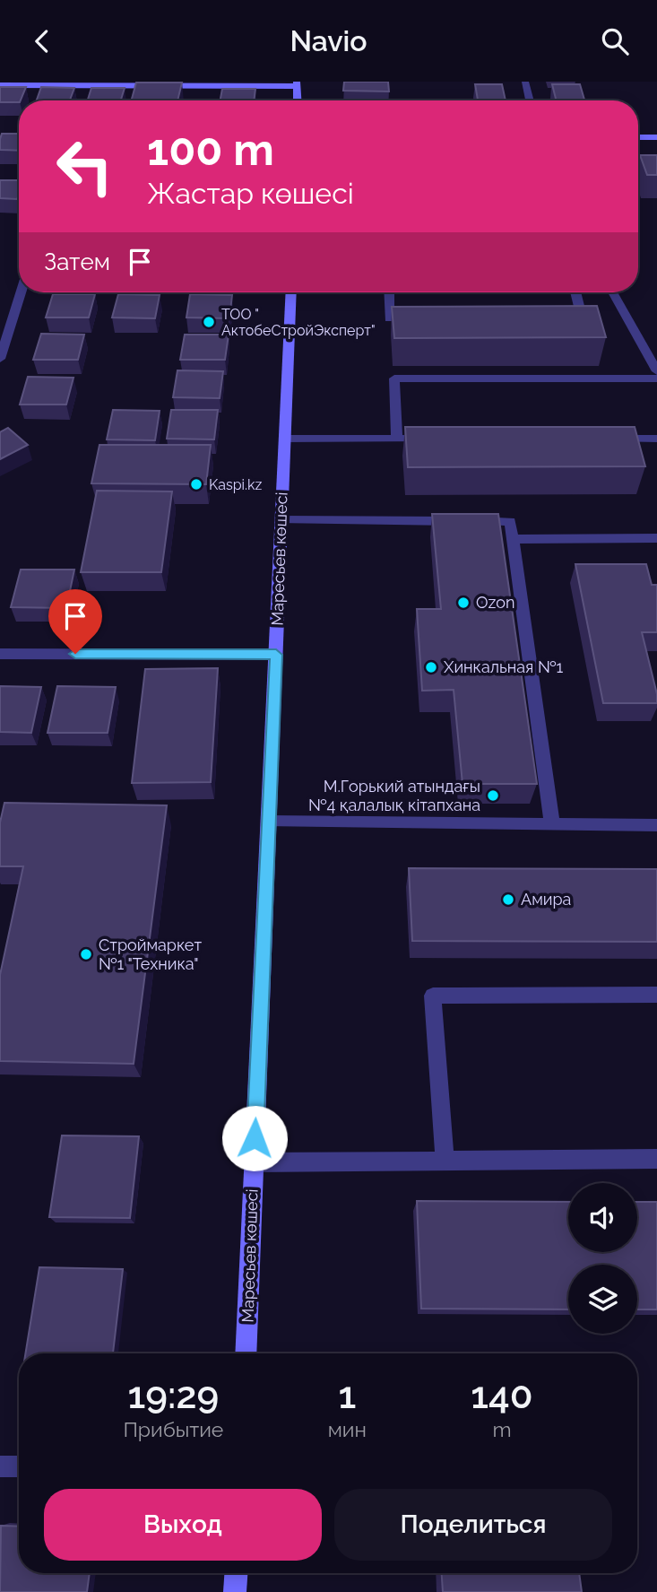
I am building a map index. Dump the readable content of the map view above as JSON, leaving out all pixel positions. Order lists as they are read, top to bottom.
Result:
{
  "streets": {
    "main road": ["Маресьев көшесі"]
  },
  "places": [
    "ТОО \" АктобеСтройЭксперт\"",
    "Kaspi.kz",
    "Ozon",
    "Хинкальная №1",
    "М.Горький атындағы №4 қалалық кітапхана",
    "Амира",
    "Строймаркет №1 \"Техника\""
  ],
  "page": {
    "header": "Navio",
    "turn": ["100 m", "Жастар көшесі"],
    "then": "Затем",
    "eta": [
      "19:29",
      "Прибытие",
      "1",
      "мин",
      "140",
      "m"
    ],
    "buttons": ["Выход", "Поделиться"]
  }
}
